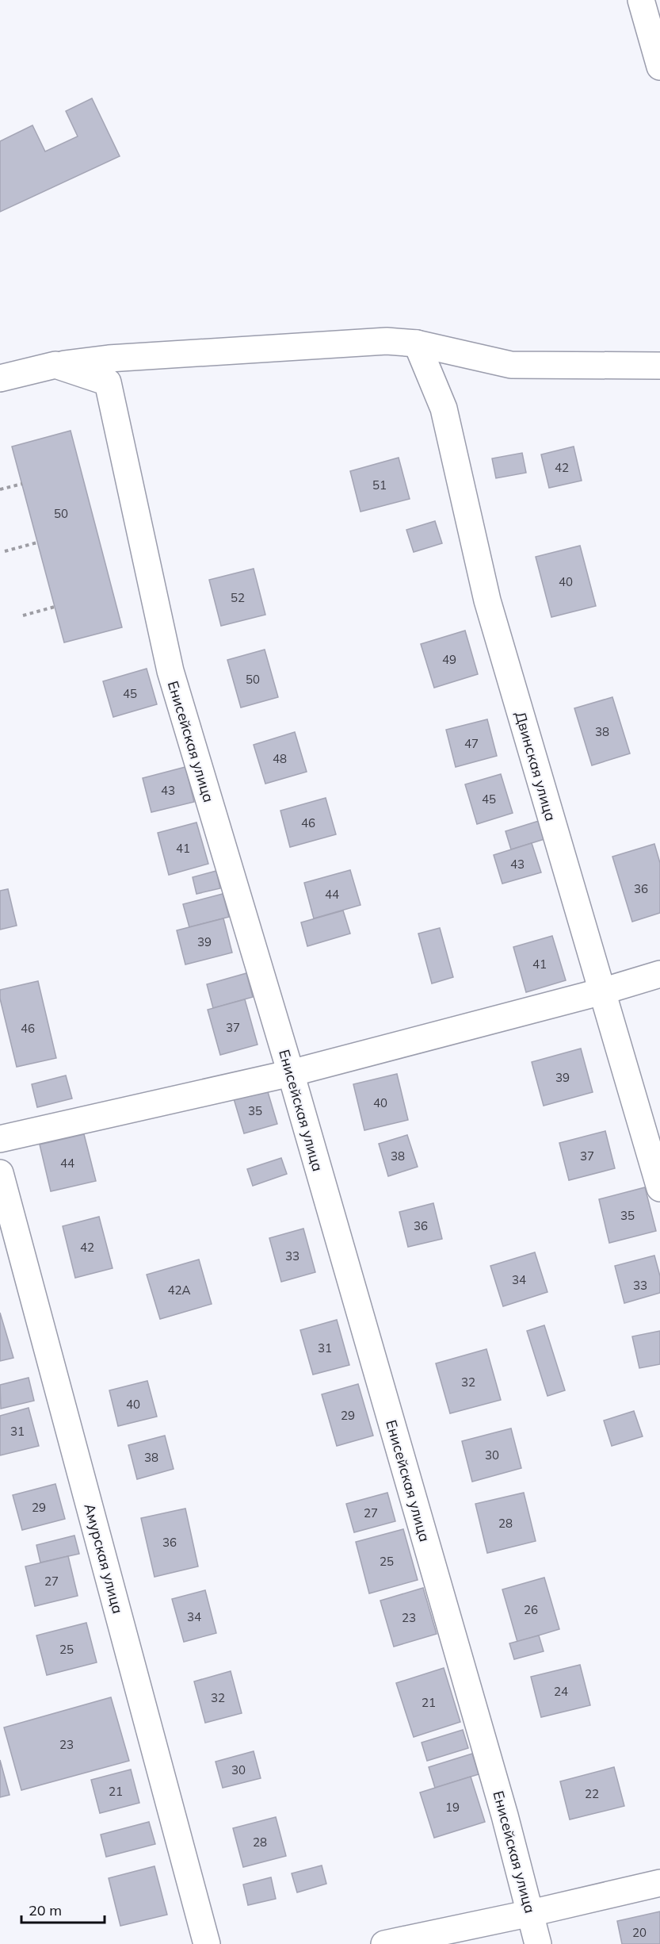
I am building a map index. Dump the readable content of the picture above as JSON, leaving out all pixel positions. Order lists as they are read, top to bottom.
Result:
{
  "streets": {
    "street": ["Енисейская улица", "Двинская улица", "Амурская улица"]
  },
  "house_numbers": [
    "42",
    "51",
    "50",
    "40",
    "52",
    "49",
    "50",
    "45",
    "38",
    "47",
    "48",
    "43",
    "45",
    "46",
    "41",
    "43",
    "36",
    "44",
    "39",
    "41",
    "37",
    "46",
    "39",
    "40",
    "35",
    "38",
    "37",
    "44",
    "35",
    "36",
    "42",
    "33",
    "34",
    "33",
    "42А",
    "31",
    "32",
    "40",
    "29",
    "31",
    "30",
    "38",
    "29",
    "27",
    "28",
    "36",
    "25",
    "27",
    "26",
    "34",
    "23",
    "25",
    "24",
    "32",
    "21",
    "23",
    "30",
    "21",
    "22",
    "19",
    "28",
    "20"
  ],
  "scale_bar": "20 m"
}
